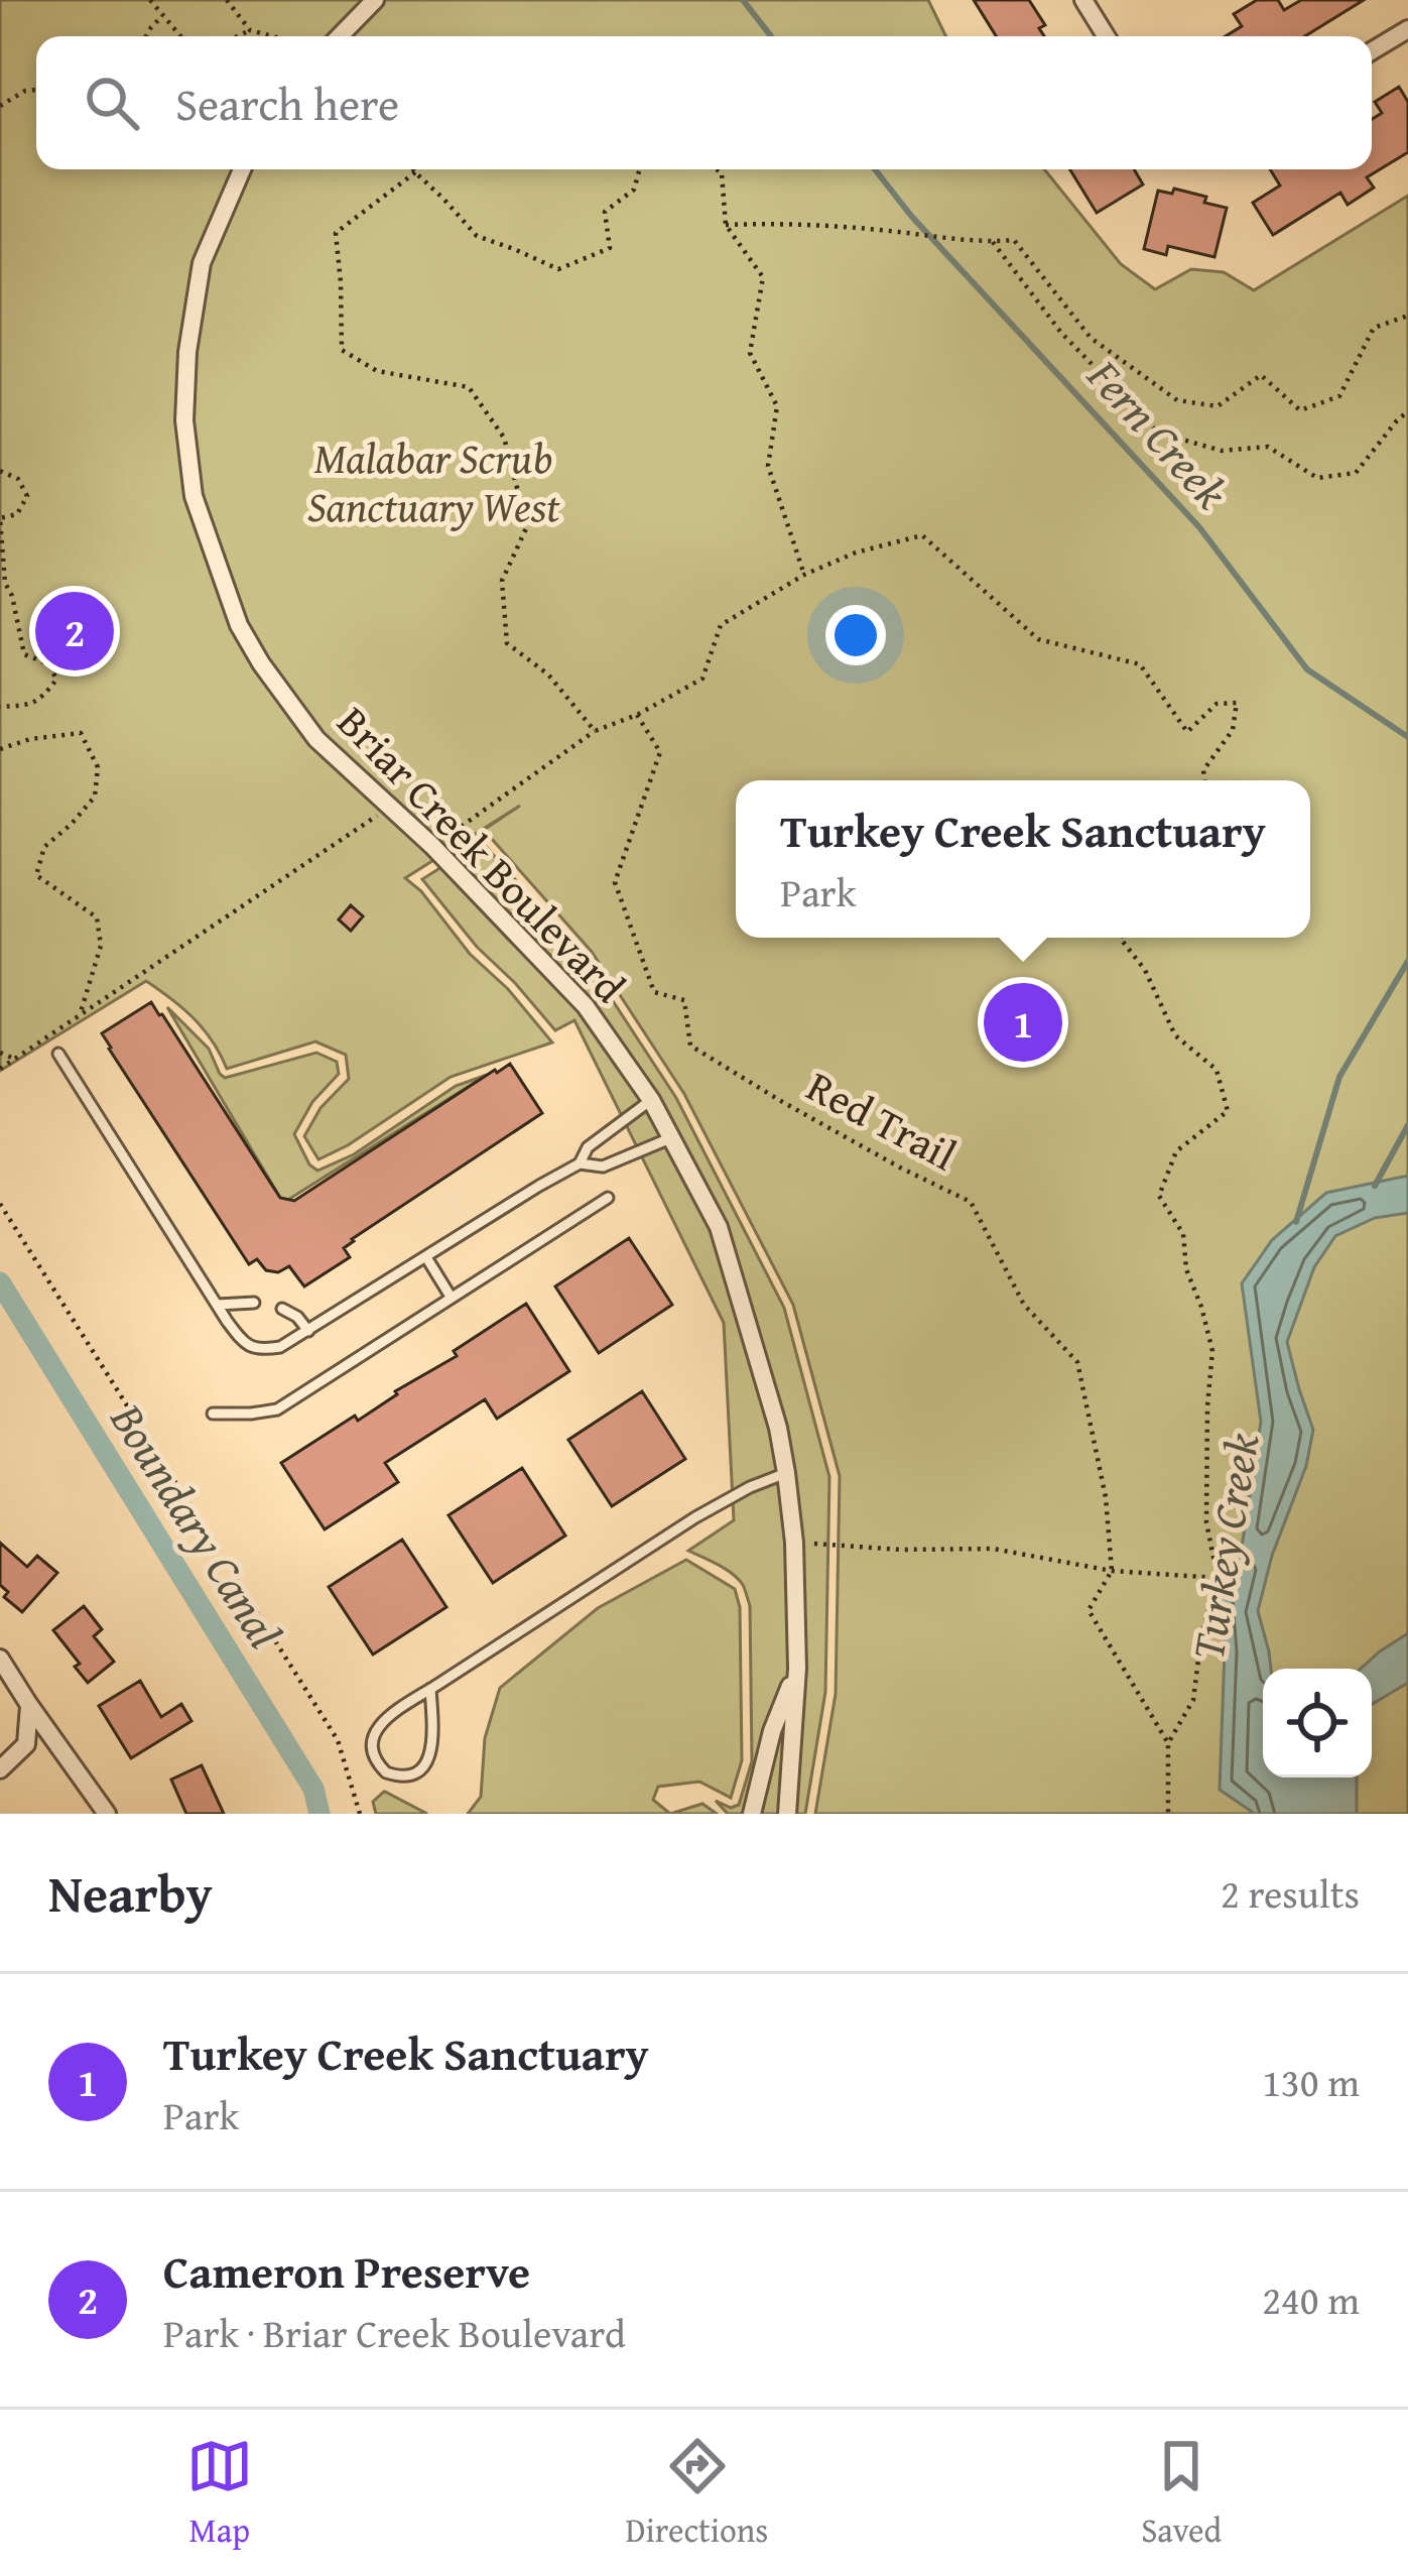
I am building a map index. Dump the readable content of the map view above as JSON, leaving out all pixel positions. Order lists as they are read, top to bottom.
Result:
{
  "streets": {
    "street": ["Briar Creek Boulevard"],
    "path": ["Red Trail"]
  },
  "water": ["Fern Creek", "Boundary Canal", "Turkey Creek"],
  "parks": ["Malabar Scrub Sanctuary West"],
  "page": {
    "search": "Search here",
    "pins": ["2", "1"],
    "popup": ["Turkey Creek Sanctuary", "Park"],
    "heading": ["Nearby", "2 results"],
    "list": [
      {
        "mark": "1",
        "name": "Turkey Creek Sanctuary",
        "note": "Park",
        "value": "130 m"
      },
      {
        "mark": "2",
        "name": "Cameron Preserve",
        "note": "Park · Briar Creek Boulevard",
        "value": "240 m"
      }
    ],
    "nav": ["Map", "Directions", "Saved"]
  }
}
